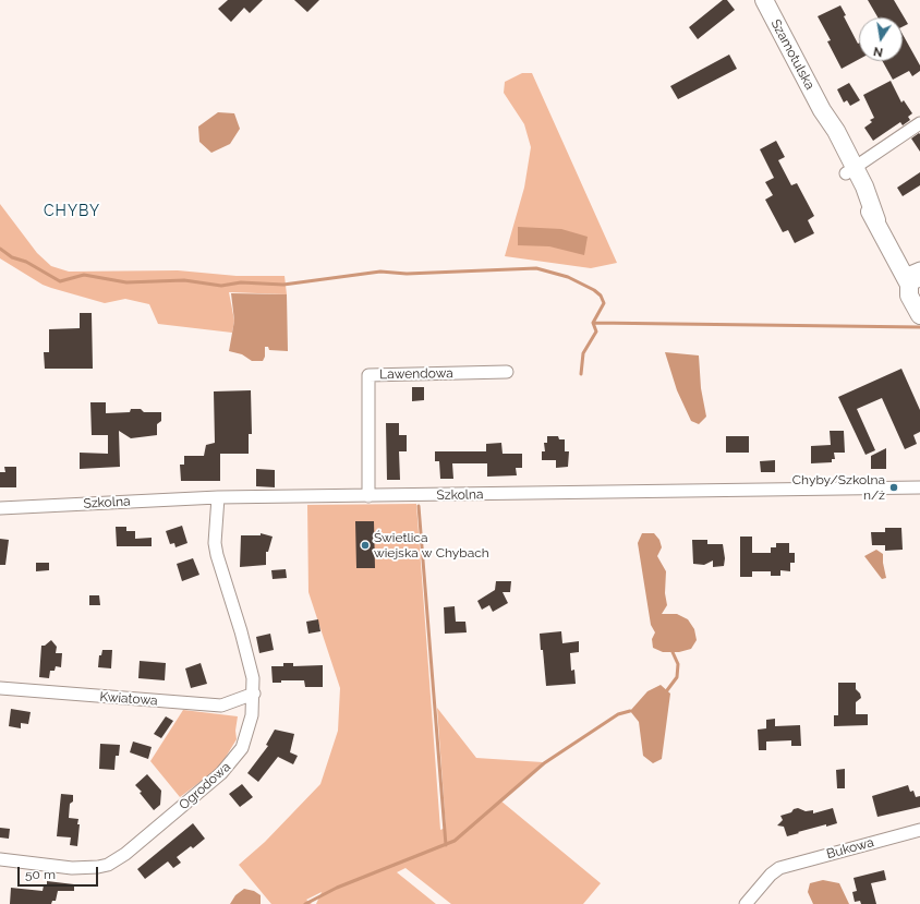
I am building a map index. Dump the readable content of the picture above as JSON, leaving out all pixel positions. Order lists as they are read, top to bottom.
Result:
{
  "streets": {
    "street": [
      "Szamotulska",
      "Lawendowa",
      "Szkolna",
      "Kwiatowa",
      "Ogrodowa",
      "Bukowa"
    ]
  },
  "crossings": [
    ["Lawendowa", "Szkolna"],
    ["Szkolna", "Ogrodowa"],
    ["Kwiatowa", "Ogrodowa"]
  ],
  "districts": ["CHYBY"],
  "places": ["Chyby/Szkolna n/ż", "Świetlica wiejska w Chybach"],
  "scale_bar": "50 m",
  "north": "bottom"
}
